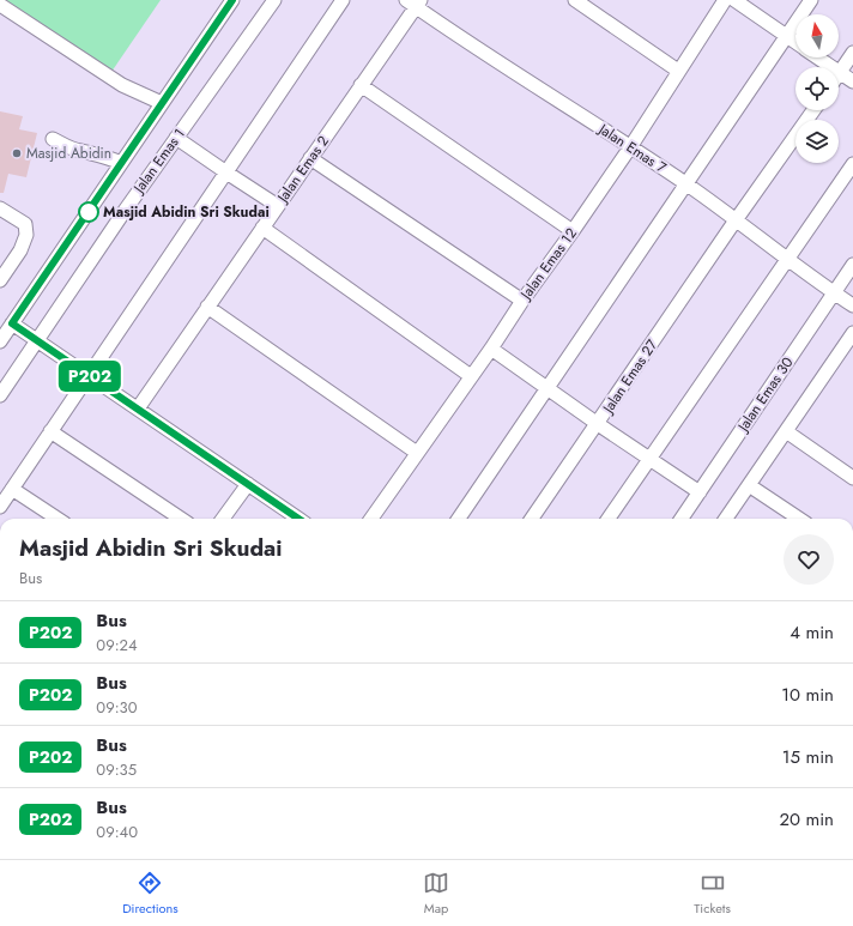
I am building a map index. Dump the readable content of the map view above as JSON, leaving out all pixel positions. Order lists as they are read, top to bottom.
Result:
{
  "streets": {
    "street": [
      "Jalan Emas 7",
      "Jalan Emas 1",
      "Jalan Emas 2",
      "Jalan Emas 12",
      "Jalan Emas 27",
      "Jalan Emas 30"
    ]
  },
  "crossings": [
    ["Jalan Emas 7", "Jalan Emas 2"],
    ["Jalan Emas 7", "Jalan Emas 12"],
    ["Jalan Emas 7", "Jalan Emas 27"],
    ["Jalan Emas 7", "Jalan Emas 30"]
  ],
  "places": ["Masjid Abidin", "Masjid Abidin Sri Skudai"],
  "lines": ["bus line P202"],
  "north": "top",
  "page": {
    "on_map": "P202",
    "heading": ["Masjid Abidin Sri Skudai", "Bus"],
    "list": [
      {
        "mark": "P202",
        "name": "Bus",
        "note": "09:24",
        "value": "4 min"
      },
      {
        "mark": "P202",
        "name": "Bus",
        "note": "09:30",
        "value": "10 min"
      },
      {
        "mark": "P202",
        "name": "Bus",
        "note": "09:35",
        "value": "15 min"
      },
      {
        "mark": "P202",
        "name": "Bus",
        "note": "09:40",
        "value": "20 min"
      }
    ],
    "tabs": ["Directions", "Map", "Tickets"]
  }
}
